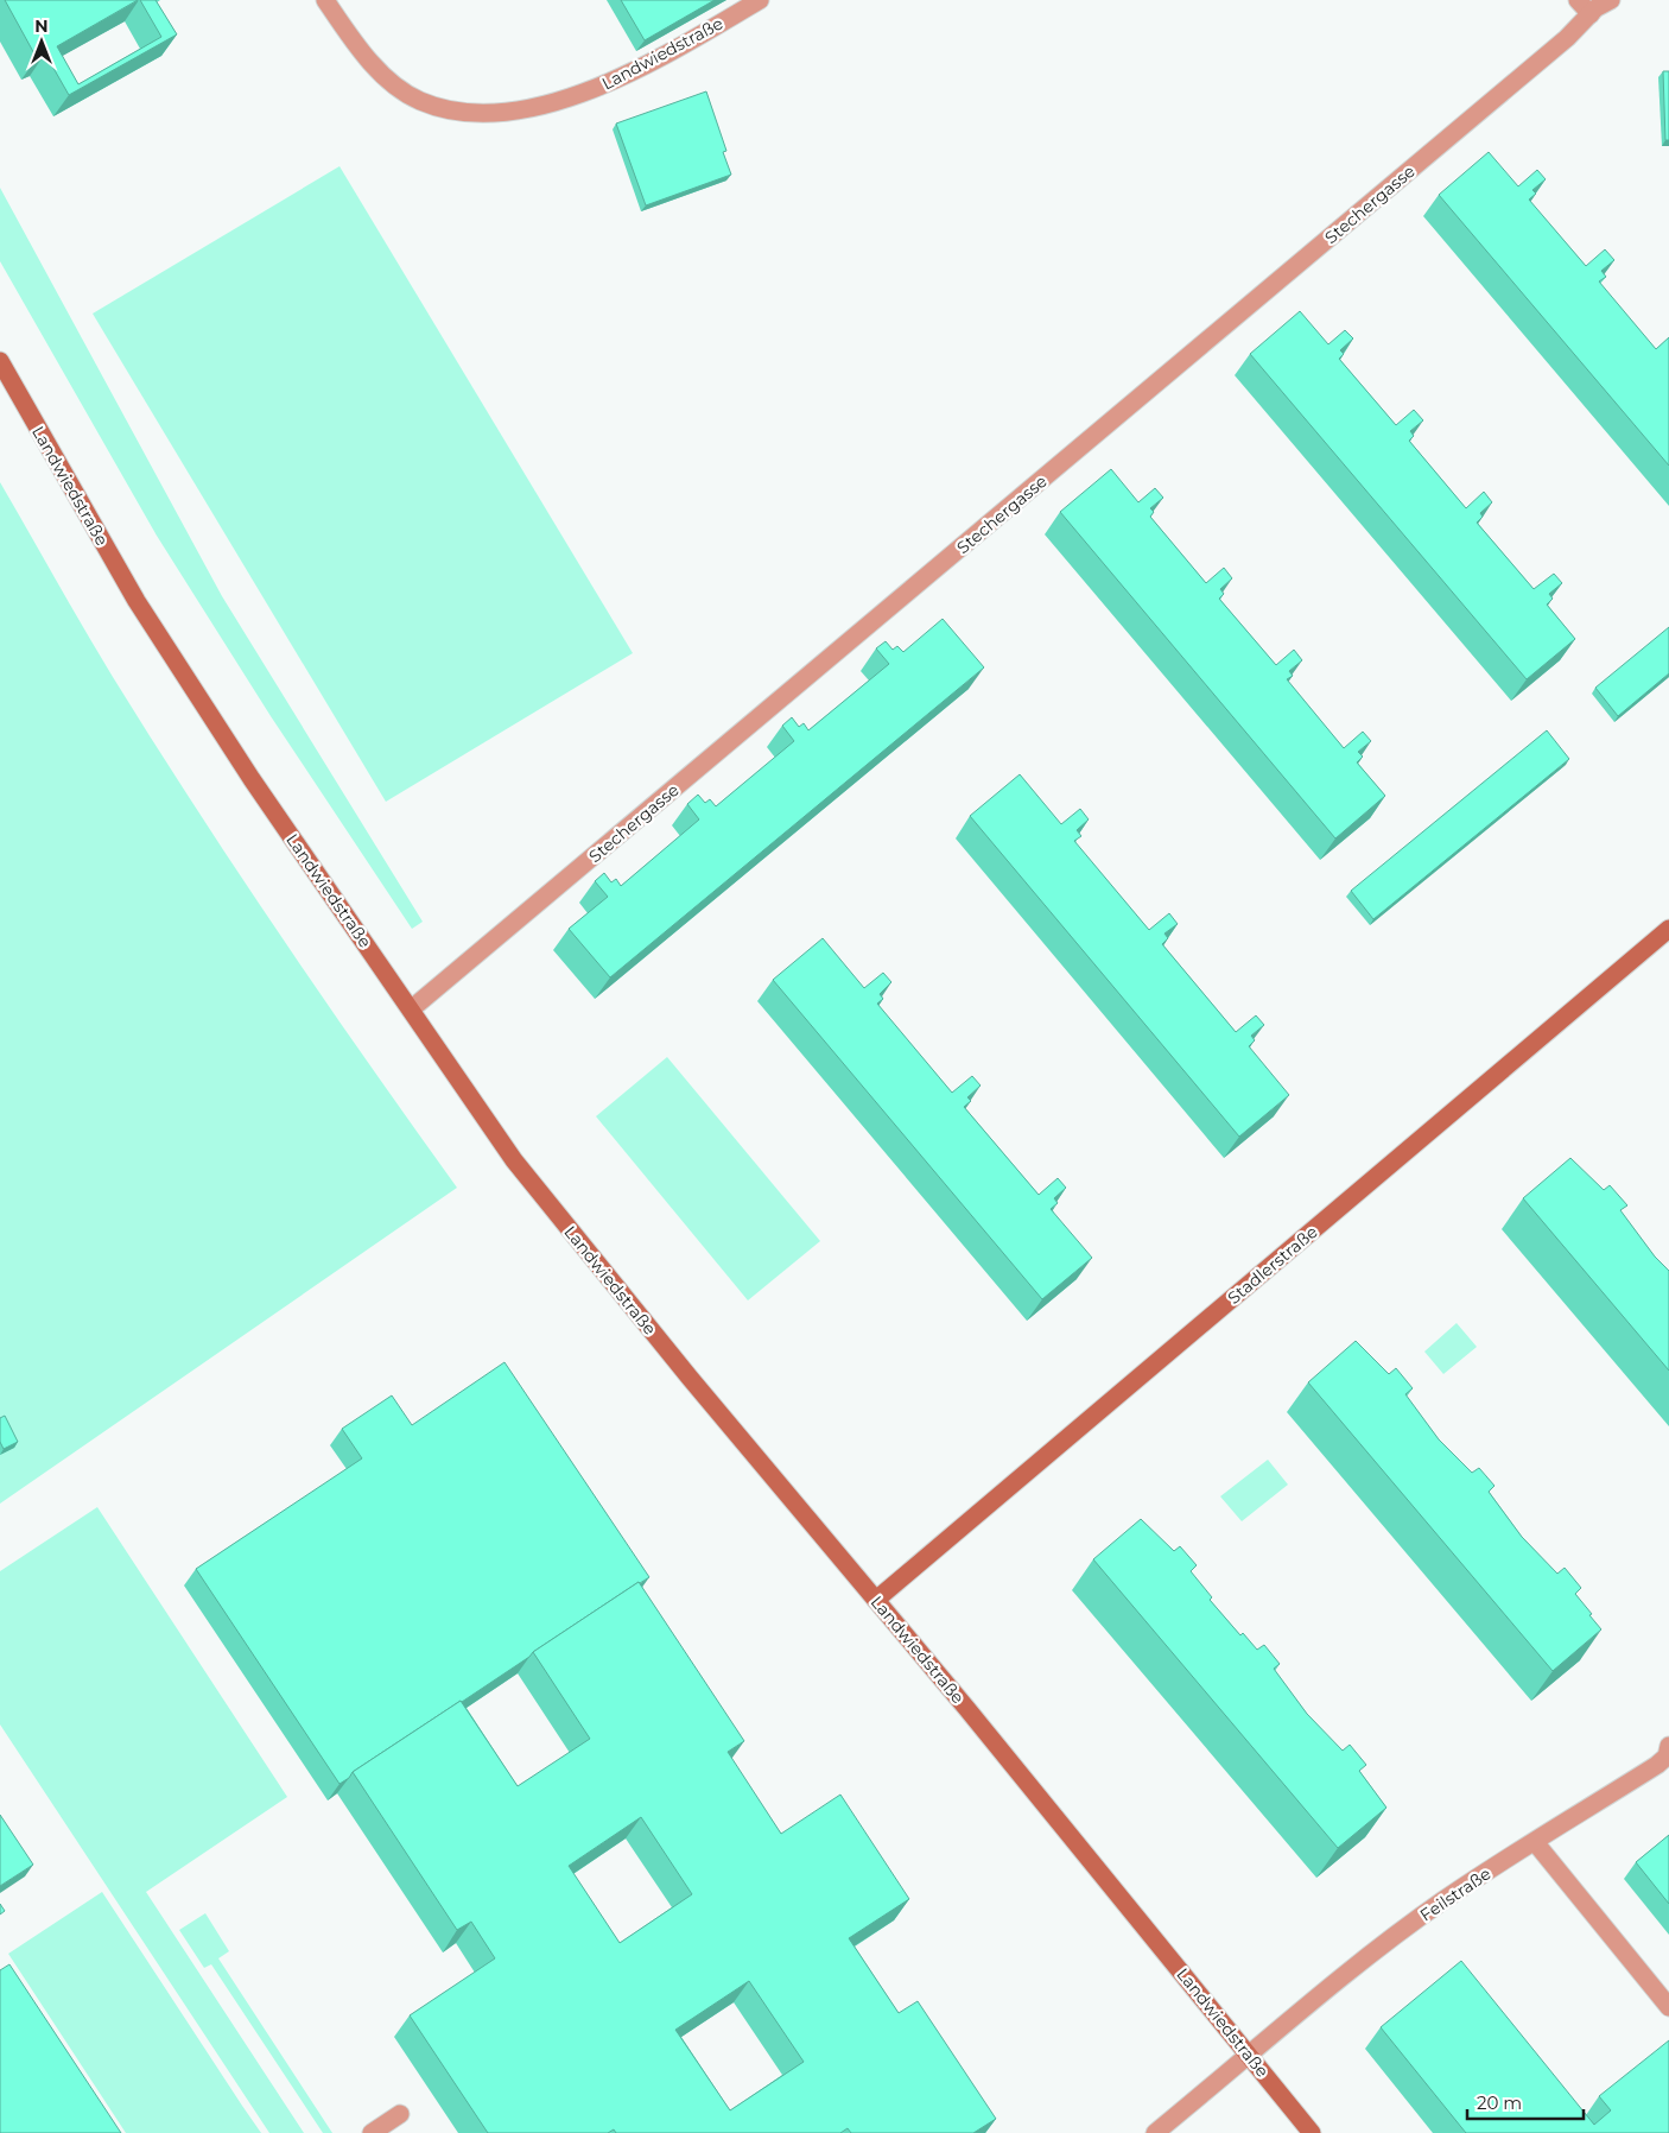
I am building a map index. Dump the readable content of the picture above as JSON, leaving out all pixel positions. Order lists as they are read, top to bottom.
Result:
{
  "streets": {
    "main road": ["Landwiedstraße", "Stadlerstraße"],
    "street": ["Stechergasse", "Feilstraße"]
  },
  "crossings": [
    ["Landwiedstraße", "Stechergasse"],
    ["Landwiedstraße", "Stadlerstraße"],
    ["Landwiedstraße", "Feilstraße"]
  ],
  "scale_bar": "20 m",
  "north": "top"
}
